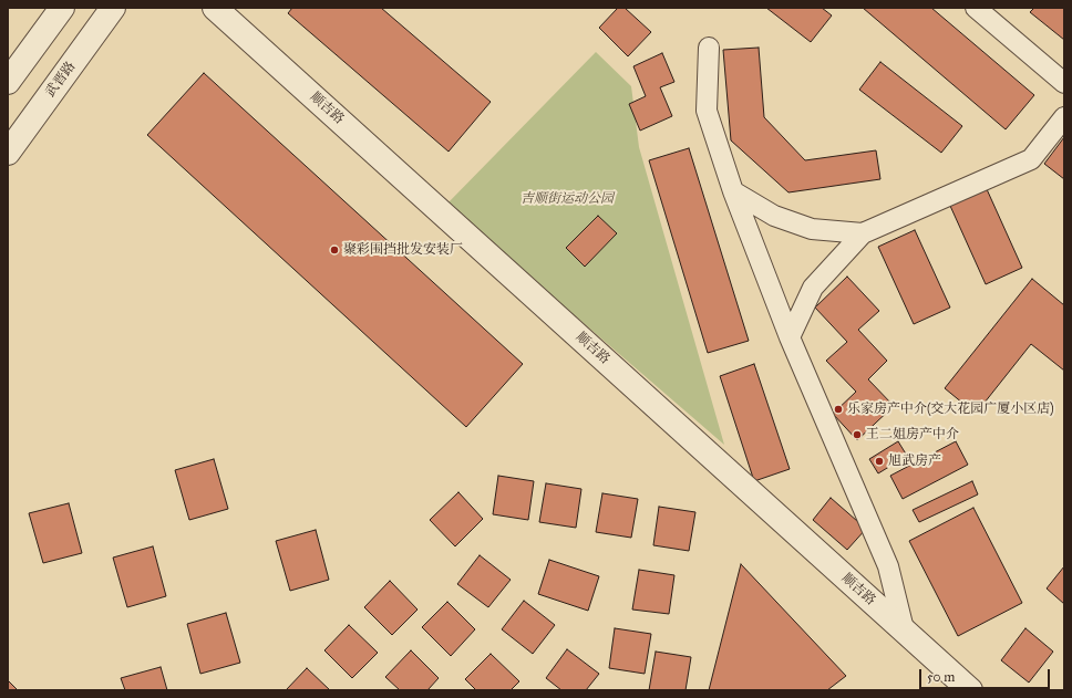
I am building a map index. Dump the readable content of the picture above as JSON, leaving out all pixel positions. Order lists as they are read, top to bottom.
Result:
{
  "streets": {
    "street": ["武晋路", "顺吉路"]
  },
  "parks": ["吉顺街运动公园"],
  "places": [
    "聚彩围挡批发安装厂",
    "乐家房产中介(交大花园广厦小区店)",
    "王二姐房产中介",
    "旭武房产"
  ],
  "scale_bar": "50 m"
}
